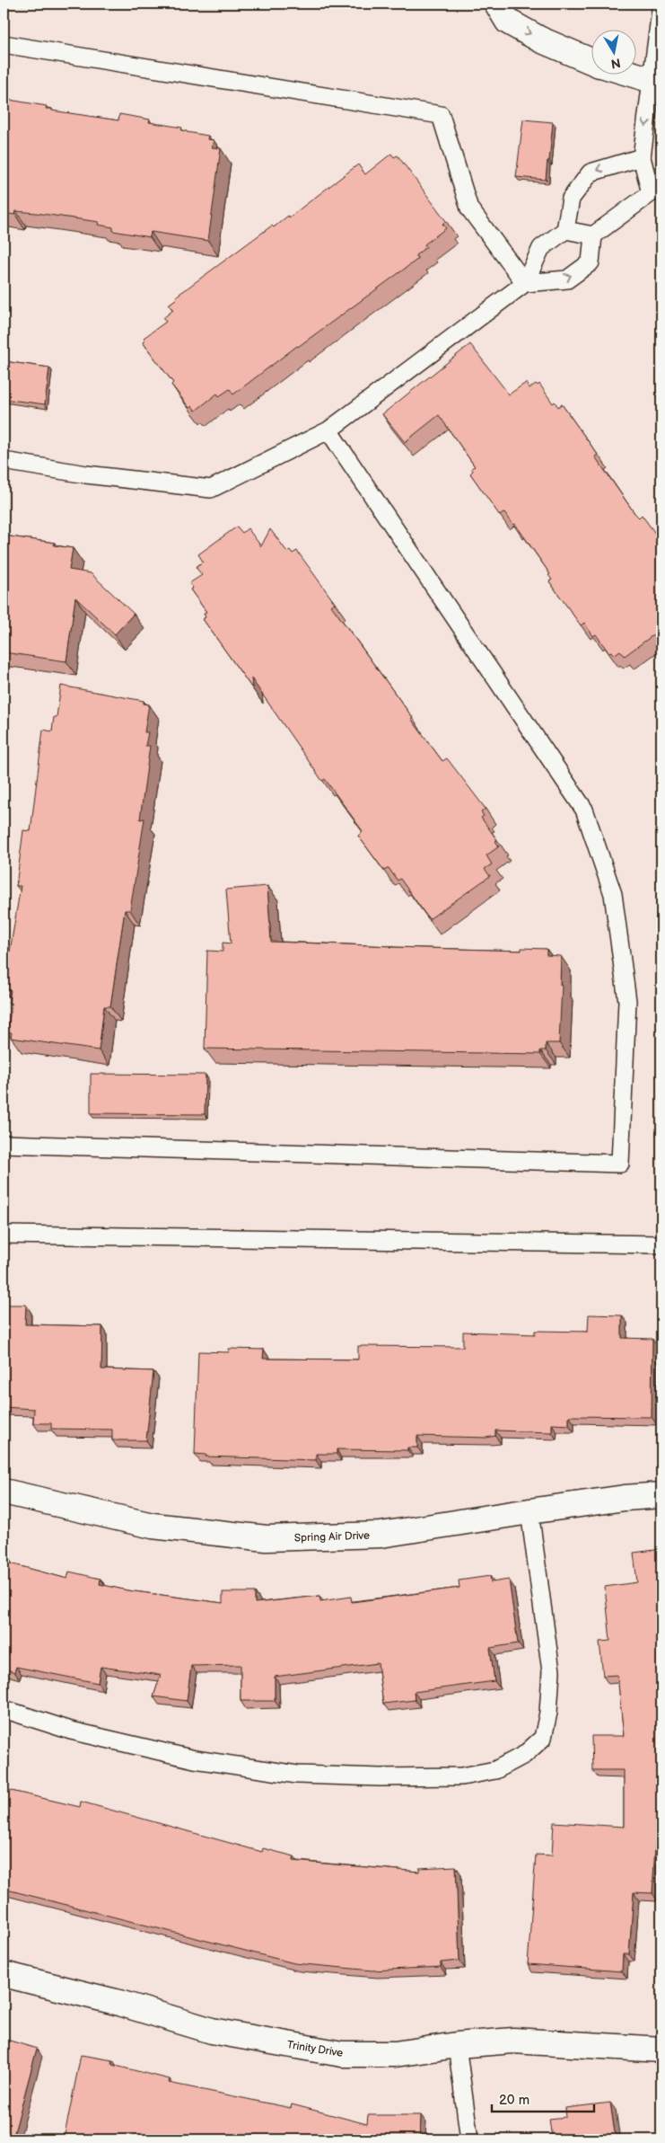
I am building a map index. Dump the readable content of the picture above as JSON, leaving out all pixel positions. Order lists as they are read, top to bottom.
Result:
{
  "streets": {
    "street": ["Spring Air Drive", "Trinity Drive"]
  },
  "scale_bar": "20 m",
  "north": "bottom"
}
